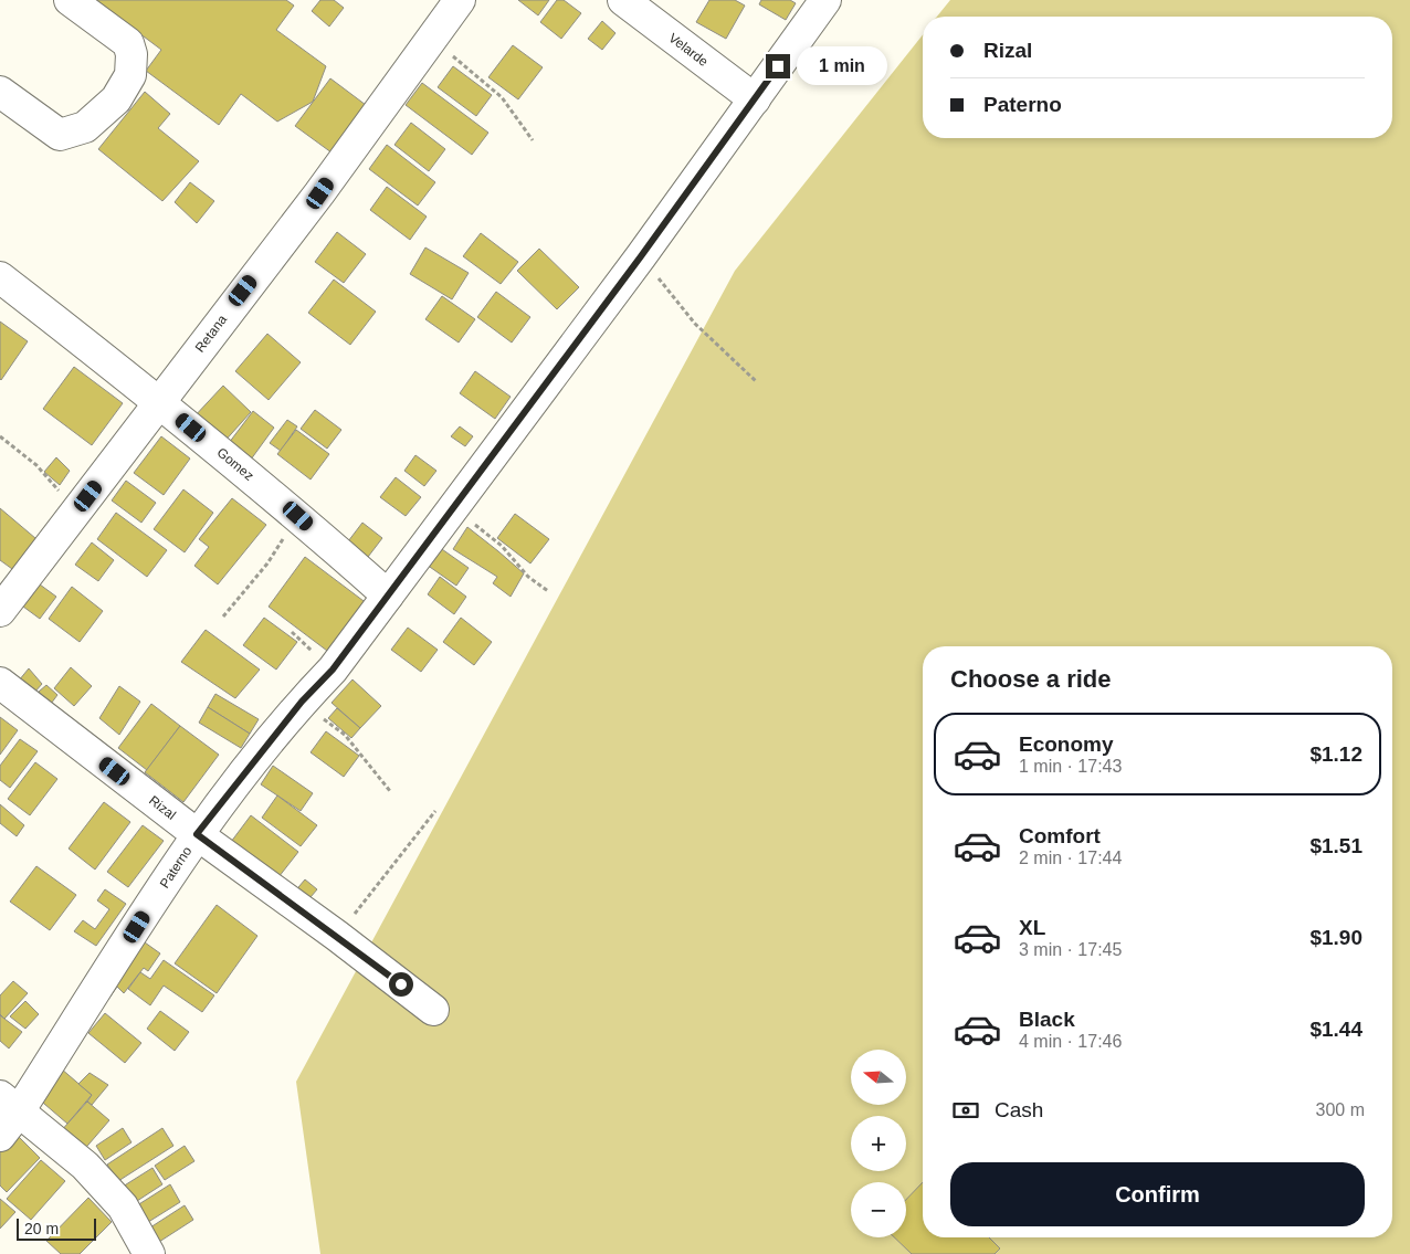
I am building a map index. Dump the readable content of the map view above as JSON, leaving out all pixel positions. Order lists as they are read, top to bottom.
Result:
{
  "streets": {
    "street": [
      "Velarde",
      "Retana",
      "Gomez",
      "Rizal",
      "Paterno"
    ]
  },
  "crossings": [
    ["Velarde", "Paterno"],
    ["Retana", "Gomez"],
    ["Gomez", "Paterno"],
    ["Rizal", "Paterno"]
  ],
  "scale_bar": "20 m",
  "north": "left",
  "page": {
    "banner": ["Rizal", "Paterno"],
    "bubble": "1 min",
    "heading": "Choose a ride",
    "list": [
      {
        "name": "Economy",
        "note": "1 min · 17:43",
        "value": "$1.12"
      },
      {
        "name": "Comfort",
        "note": "2 min · 17:44",
        "value": "$1.51"
      },
      {
        "name": "XL",
        "note": "3 min · 17:45",
        "value": "$1.90"
      },
      {
        "name": "Black",
        "note": "4 min · 17:46",
        "value": "$1.44"
      }
    ],
    "map_buttons": ["+", "−"],
    "pay": ["Cash", "300 m"],
    "buttons": "Confirm",
    "scale": "20 m"
  }
}
